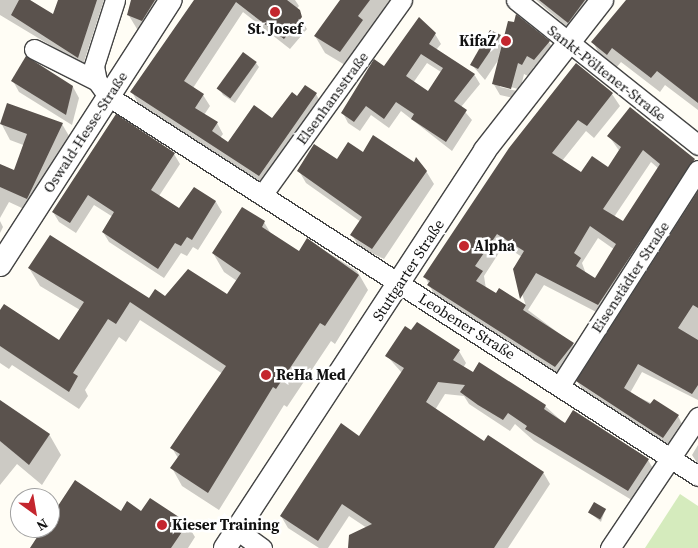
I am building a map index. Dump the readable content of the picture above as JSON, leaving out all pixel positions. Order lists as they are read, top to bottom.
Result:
{
  "streets": {
    "street": [
      "Sankt-Pöltener-Straße",
      "Elsenhansstraße",
      "Oswald-Hesse-Straße",
      "Stuttgarter Straße",
      "Eisenstädter Straße",
      "Leobener Straße"
    ]
  },
  "crossings": [
    ["Sankt-Pöltener-Straße", "Stuttgarter Straße"],
    ["Elsenhansstraße", "Leobener Straße"],
    ["Oswald-Hesse-Straße", "Leobener Straße"],
    ["Stuttgarter Straße", "Leobener Straße"],
    ["Eisenstädter Straße", "Leobener Straße"]
  ],
  "places": [
    "St. Josef",
    "KifaZ",
    "Alpha",
    "ReHa Med",
    "Kieser Training"
  ],
  "north": "bottom right"
}
